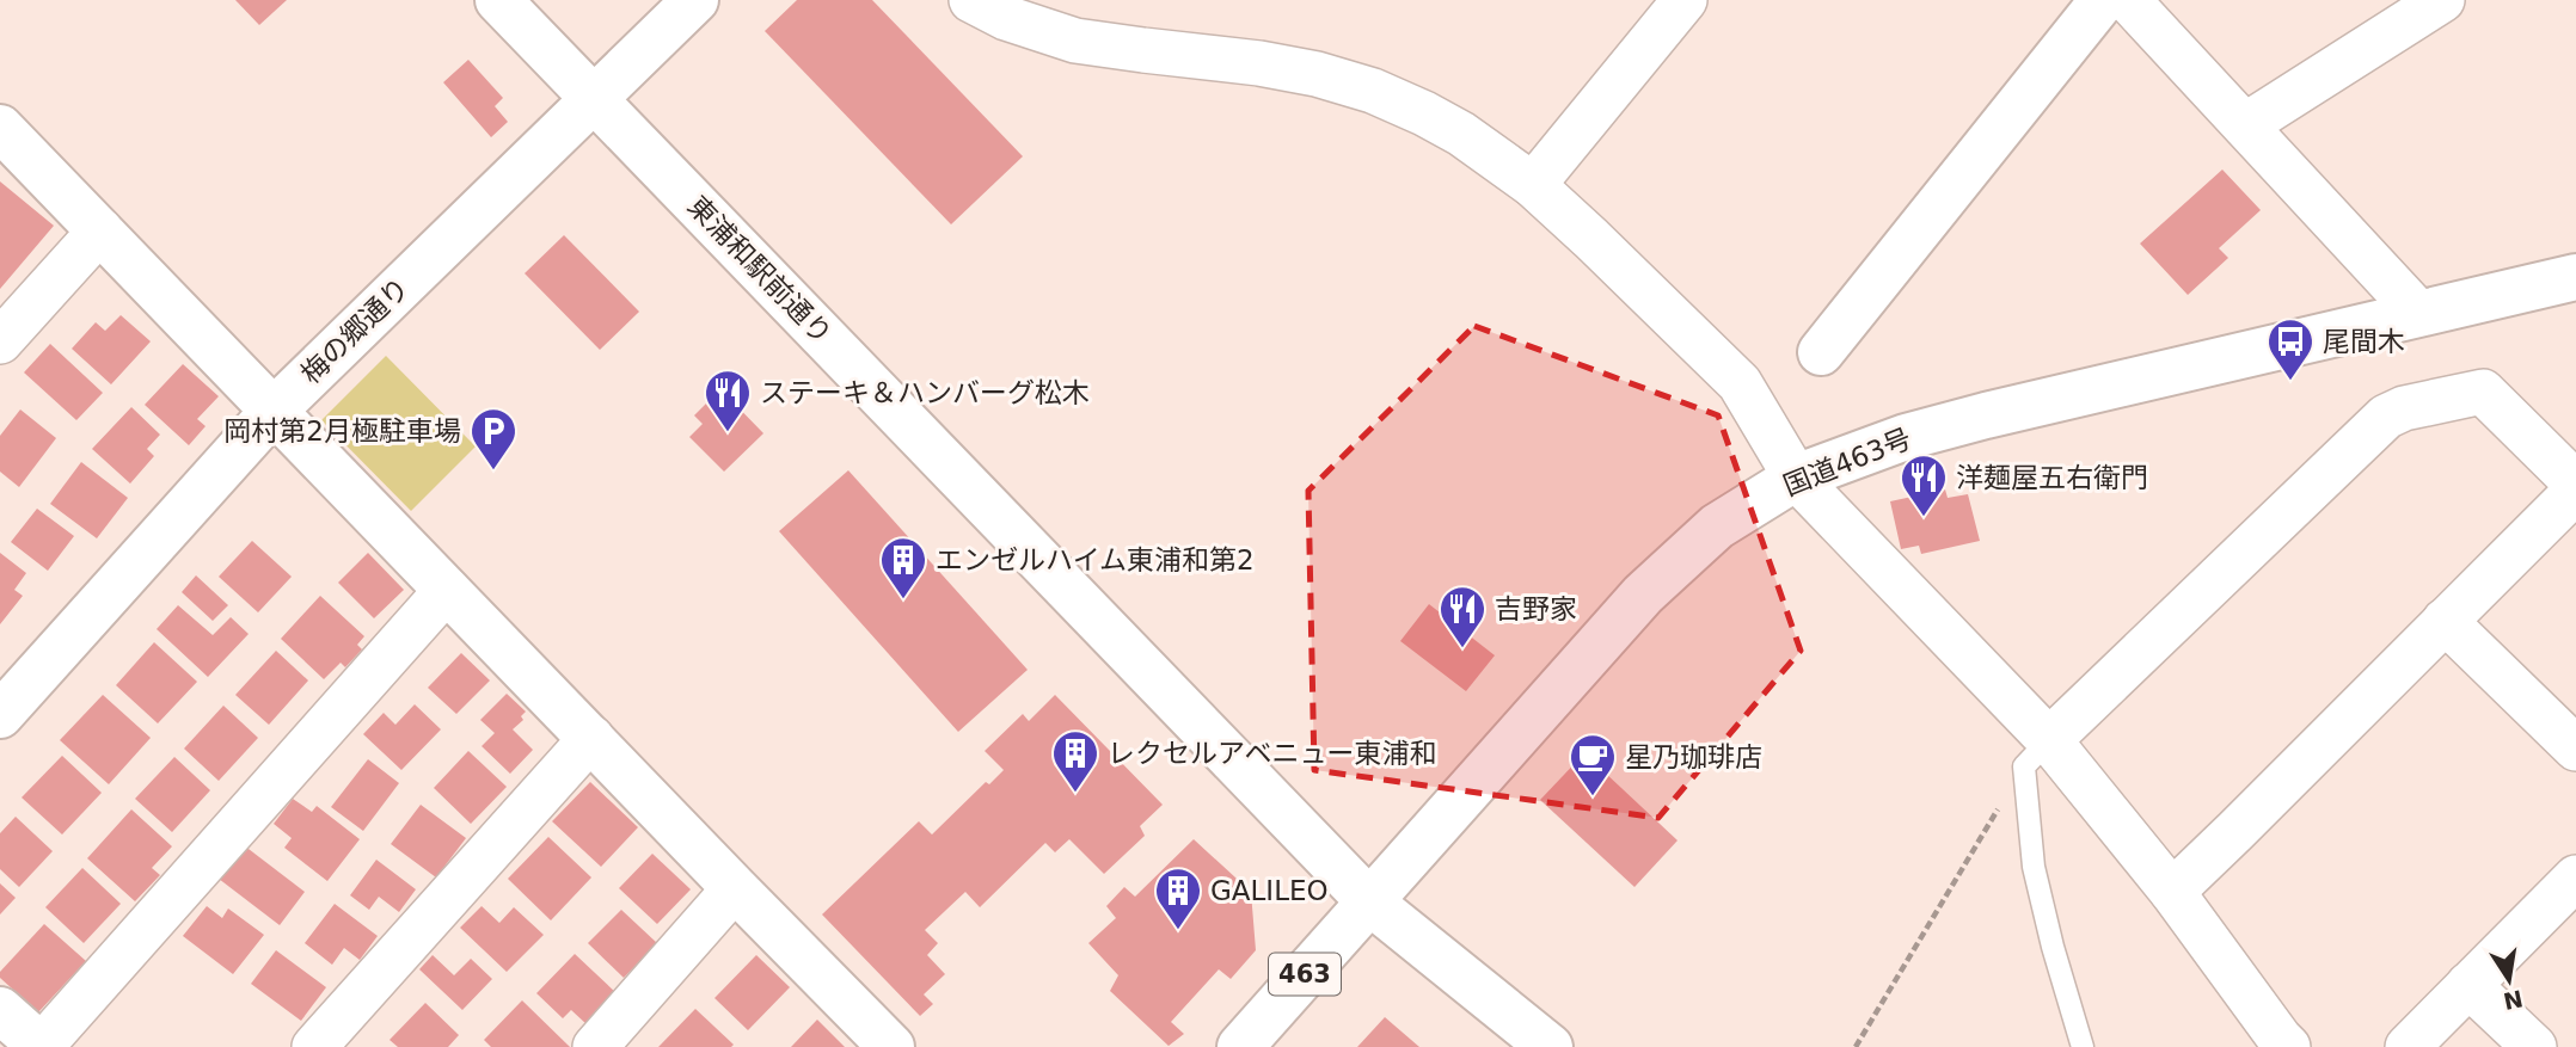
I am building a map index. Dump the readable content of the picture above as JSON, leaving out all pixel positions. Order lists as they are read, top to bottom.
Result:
{
  "streets": {
    "main road": [
      "東浦和駅前通り",
      "梅の郷通り",
      "国道463号",
      "463"
    ]
  },
  "crossings": [
    ["東浦和駅前通り", "梅の郷通り"],
    ["東浦和駅前通り", "国道463号"]
  ],
  "places": {
    "bus stop": ["尾間木"],
    "restaurant": ["ステーキ＆ハンバーグ松木", "洋麺屋五右衛門", "吉野家"],
    "parking": ["岡村第2月極駐車場"],
    "building": ["エンゼルハイム東浦和第2", "レクセルアベニュー東浦和", "GALILEO"],
    "cafe": ["星乃珈琲店"]
  },
  "north": "bottom"
}
